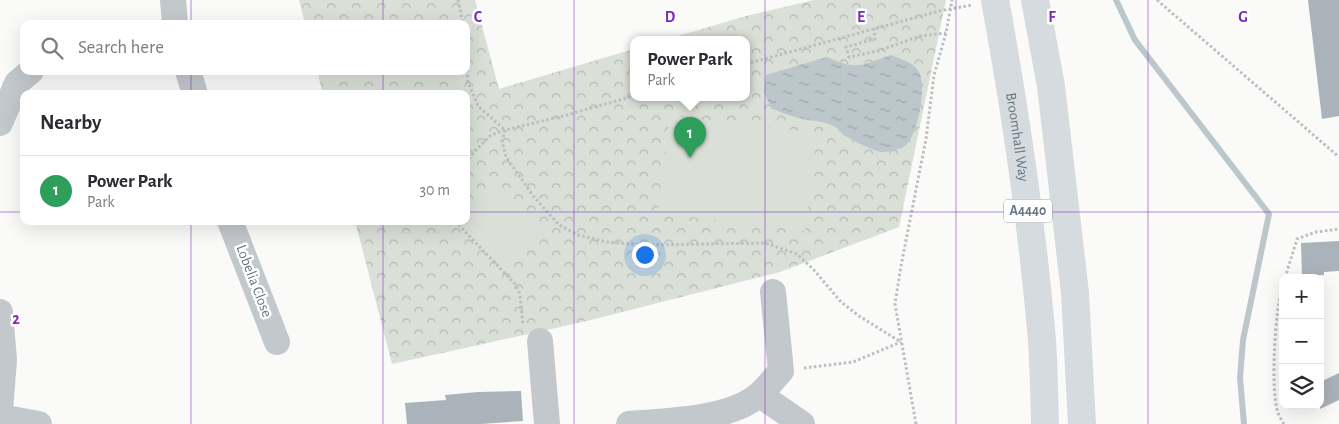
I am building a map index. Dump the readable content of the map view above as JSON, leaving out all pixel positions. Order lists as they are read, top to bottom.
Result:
{
  "streets": {
    "highway": ["Broomhall Way", "A4440"],
    "street": ["Lobelia Close"]
  },
  "page": {
    "search": "Search here",
    "popup": ["Power Park", "Park"],
    "heading": "Nearby",
    "pins": "1",
    "list": [
      {
        "mark": "1",
        "name": "Power Park",
        "note": "Park",
        "value": "30 m"
      }
    ],
    "map_buttons": ["+", "−"]
  },
  "grid": {
    "columns": [
      "C",
      "D",
      "E",
      "F",
      "G"
    ],
    "rows": ["2"]
  }
}
